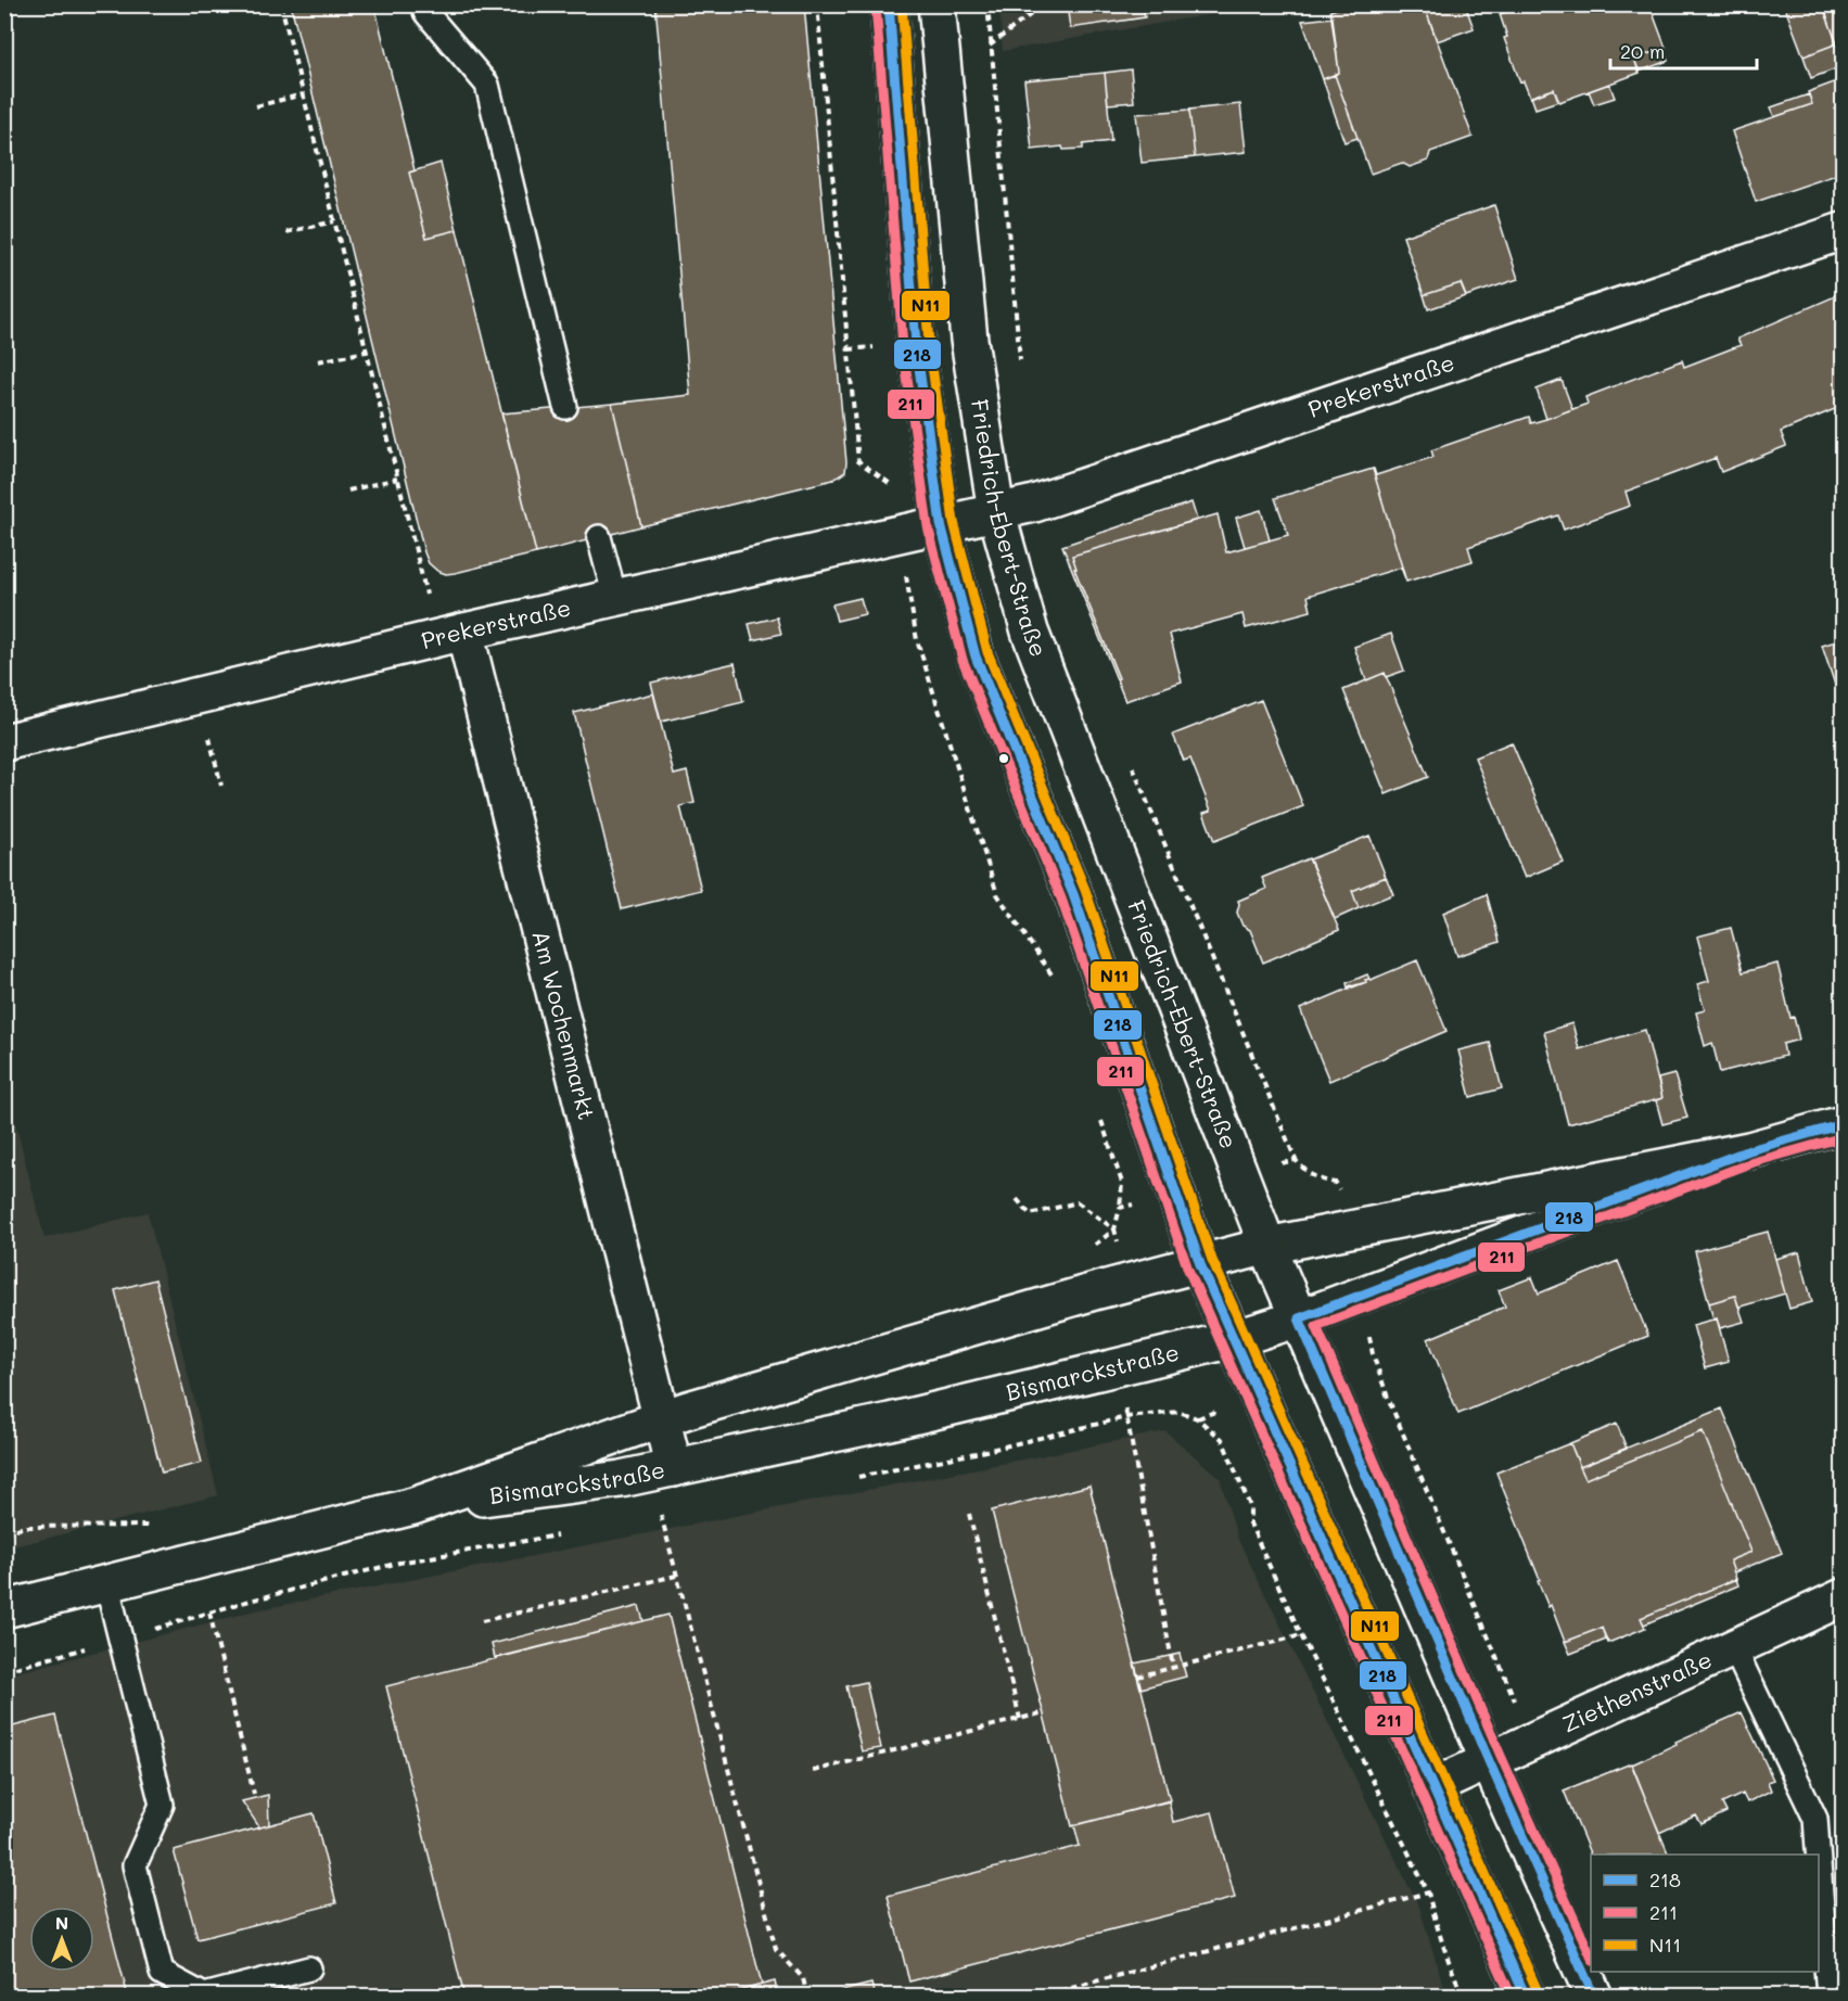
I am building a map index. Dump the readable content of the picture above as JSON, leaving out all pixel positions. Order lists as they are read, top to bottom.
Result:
{
  "streets": {
    "street": [
      "Prekerstraße",
      "Friedrich-Ebert-Straße",
      "Am Wochenmarkt",
      "Bismarckstraße",
      "Ziethenstraße"
    ]
  },
  "crossings": [
    ["Prekerstraße", "Friedrich-Ebert-Straße"],
    ["Prekerstraße", "Am Wochenmarkt"],
    ["Friedrich-Ebert-Straße", "Bismarckstraße"],
    ["Friedrich-Ebert-Straße", "Ziethenstraße"],
    ["Am Wochenmarkt", "Bismarckstraße"]
  ],
  "lines": ["transit line 218", "transit line N11", "transit line 211"],
  "legend": ["218", "211", "N11"],
  "scale_bar": "20 m",
  "north": "top"
}
